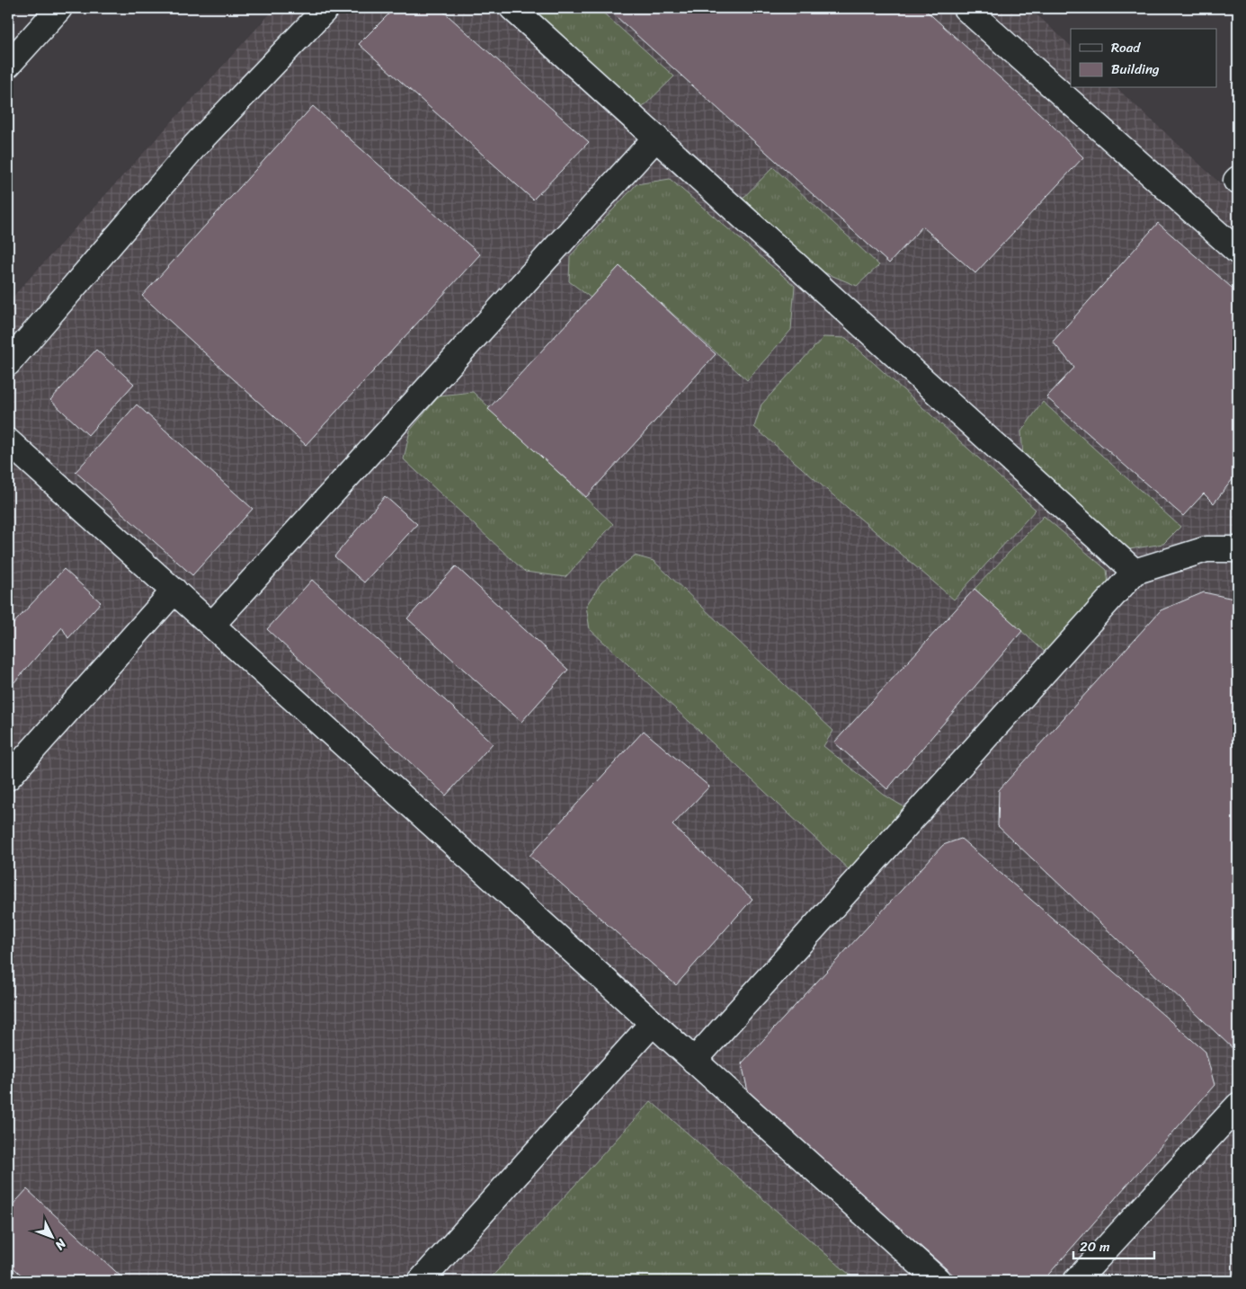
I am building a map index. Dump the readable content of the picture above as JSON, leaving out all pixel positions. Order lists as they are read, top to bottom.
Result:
{
  "legend": ["Road", "Building"],
  "scale_bar": "20 m",
  "north": "bottom right"
}
